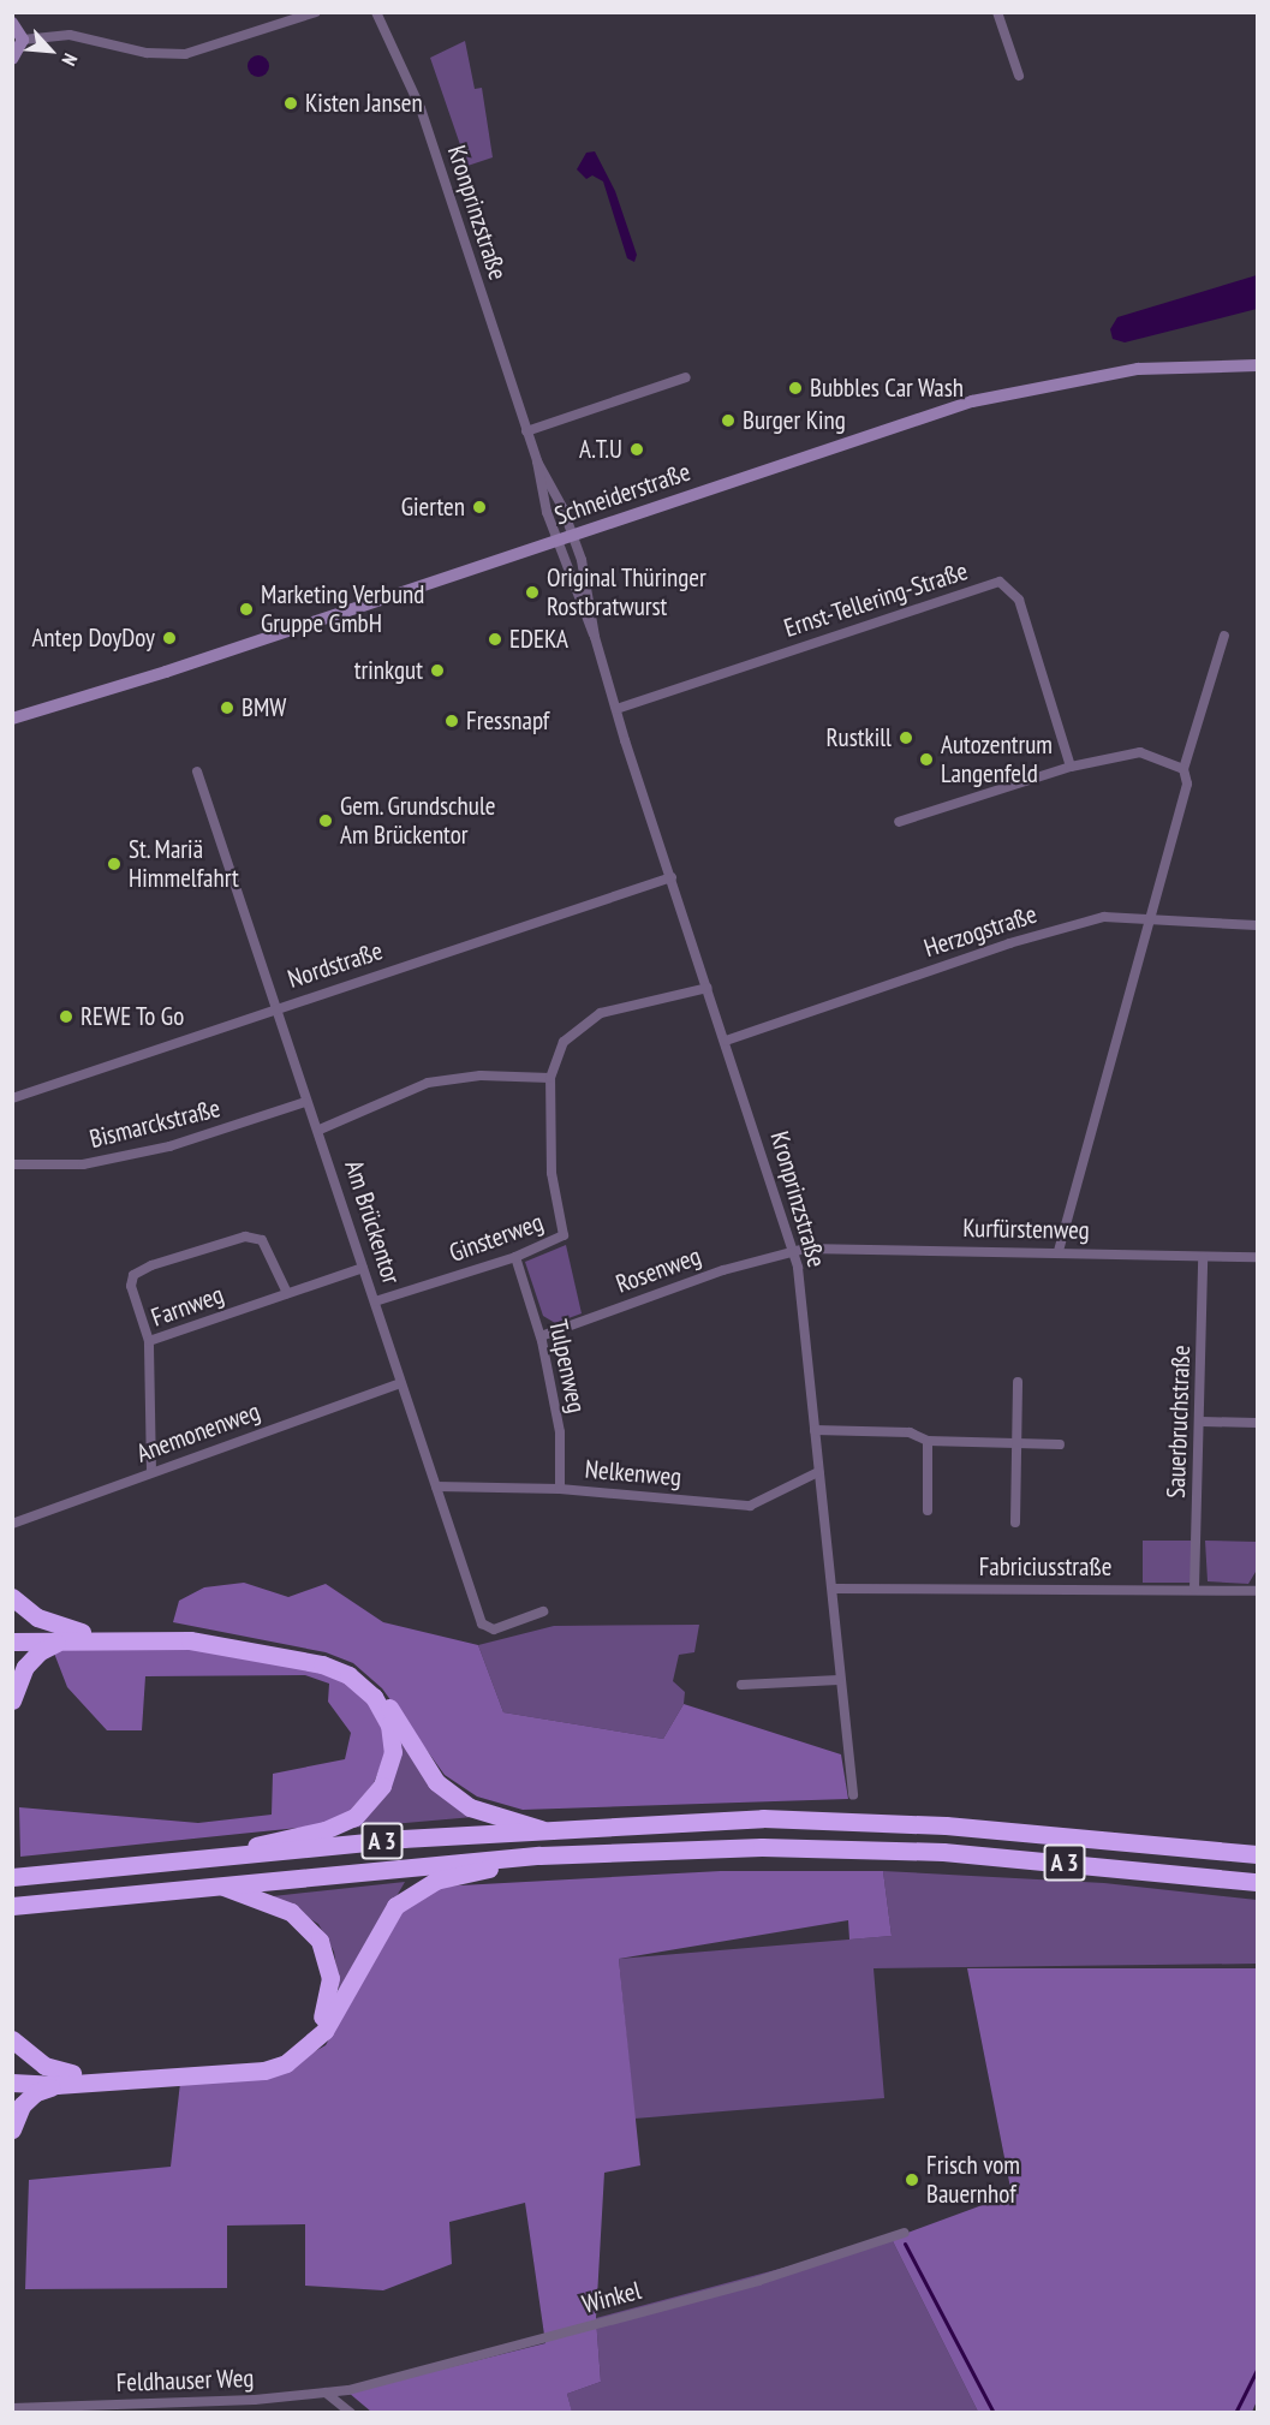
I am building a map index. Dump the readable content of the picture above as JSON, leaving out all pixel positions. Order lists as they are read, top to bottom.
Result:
{
  "streets": {
    "highway": ["A 3"],
    "main road": ["Schneiderstraße"],
    "street": [
      "Kronprinzstraße",
      "Ernst-Tellering-Straße",
      "Herzogstraße",
      "Nordstraße",
      "Bismarckstraße",
      "Am Brückentor",
      "Kurfürstenweg",
      "Ginsterweg",
      "Rosenweg",
      "Farnweg",
      "Tulpenweg",
      "Sauerbruchstraße",
      "Anemonenweg",
      "Nelkenweg",
      "Fabriciusstraße",
      "Winkel",
      "Feldhauser Weg"
    ]
  },
  "crossings": [
    ["Kronprinzstraße", "Schneiderstraße"],
    ["Kronprinzstraße", "Ernst-Tellering-Straße"],
    ["Kronprinzstraße", "Herzogstraße"],
    ["Kronprinzstraße", "Nordstraße"],
    ["Kronprinzstraße", "Kurfürstenweg"],
    ["Kronprinzstraße", "Rosenweg"],
    ["Kronprinzstraße", "Nelkenweg"],
    ["Kronprinzstraße", "Fabriciusstraße"],
    ["Nordstraße", "Am Brückentor"],
    ["Bismarckstraße", "Am Brückentor"],
    ["Am Brückentor", "Ginsterweg"],
    ["Am Brückentor", "Farnweg"],
    ["Am Brückentor", "Anemonenweg"],
    ["Am Brückentor", "Nelkenweg"],
    ["Kurfürstenweg", "Rosenweg"],
    ["Kurfürstenweg", "Sauerbruchstraße"],
    ["Ginsterweg", "Tulpenweg"],
    ["Rosenweg", "Tulpenweg"],
    ["Farnweg", "Anemonenweg"],
    ["Tulpenweg", "Nelkenweg"],
    ["Sauerbruchstraße", "Fabriciusstraße"],
    ["Winkel", "Feldhauser Weg"]
  ],
  "places": [
    "Kisten Jansen",
    "Bubbles Car Wash",
    "Burger King",
    "A.T.U",
    "Gierten",
    "Original Thüringer Rostbratwurst",
    "Marketing Verbund Gruppe GmbH",
    "Antep DoyDoy",
    "EDEKA",
    "trinkgut",
    "BMW",
    "Fressnapf",
    "Rustkill",
    "Autozentrum Langenfeld",
    "Gem. Grundschule Am Brückentor",
    "St. Mariä Himmelfahrt",
    "REWE To Go",
    "Frisch vom Bauernhof"
  ],
  "north": "bottom right"
}
